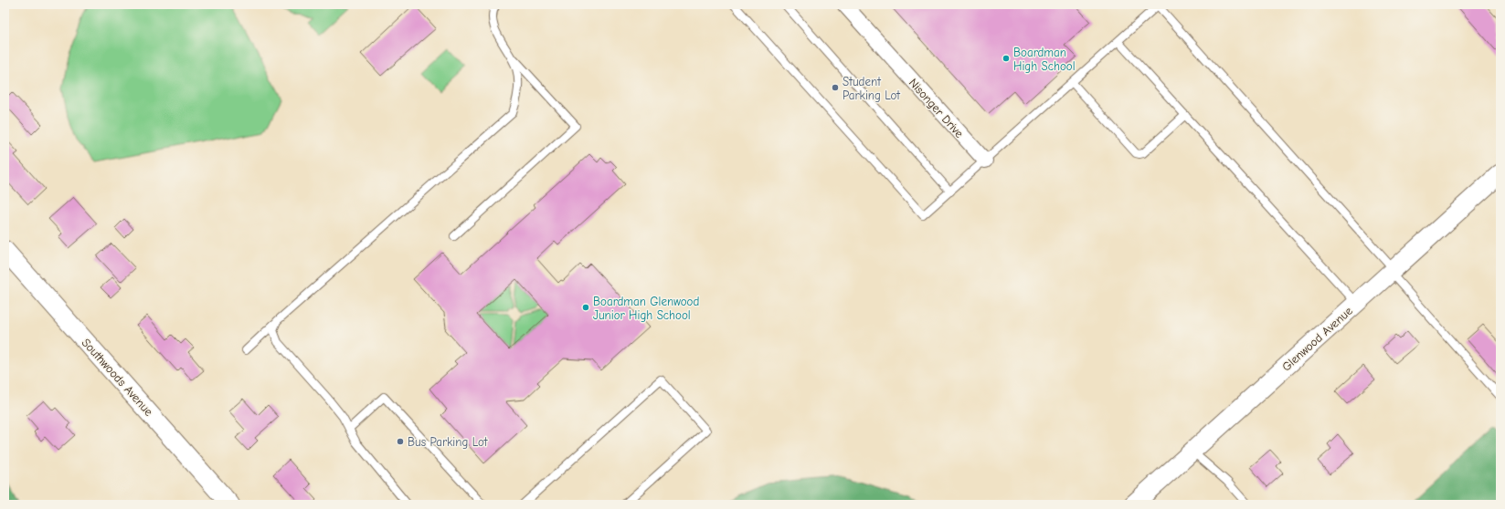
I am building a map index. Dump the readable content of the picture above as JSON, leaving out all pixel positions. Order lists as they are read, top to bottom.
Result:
{
  "streets": {
    "street": ["Nisonger Drive", "Glenwood Avenue", "Southwoods Avenue"]
  },
  "places": [
    "Boardman High School",
    "Student Parking Lot",
    "Boardman Glenwood Junior High School",
    "Bus Parking Lot"
  ]
}
